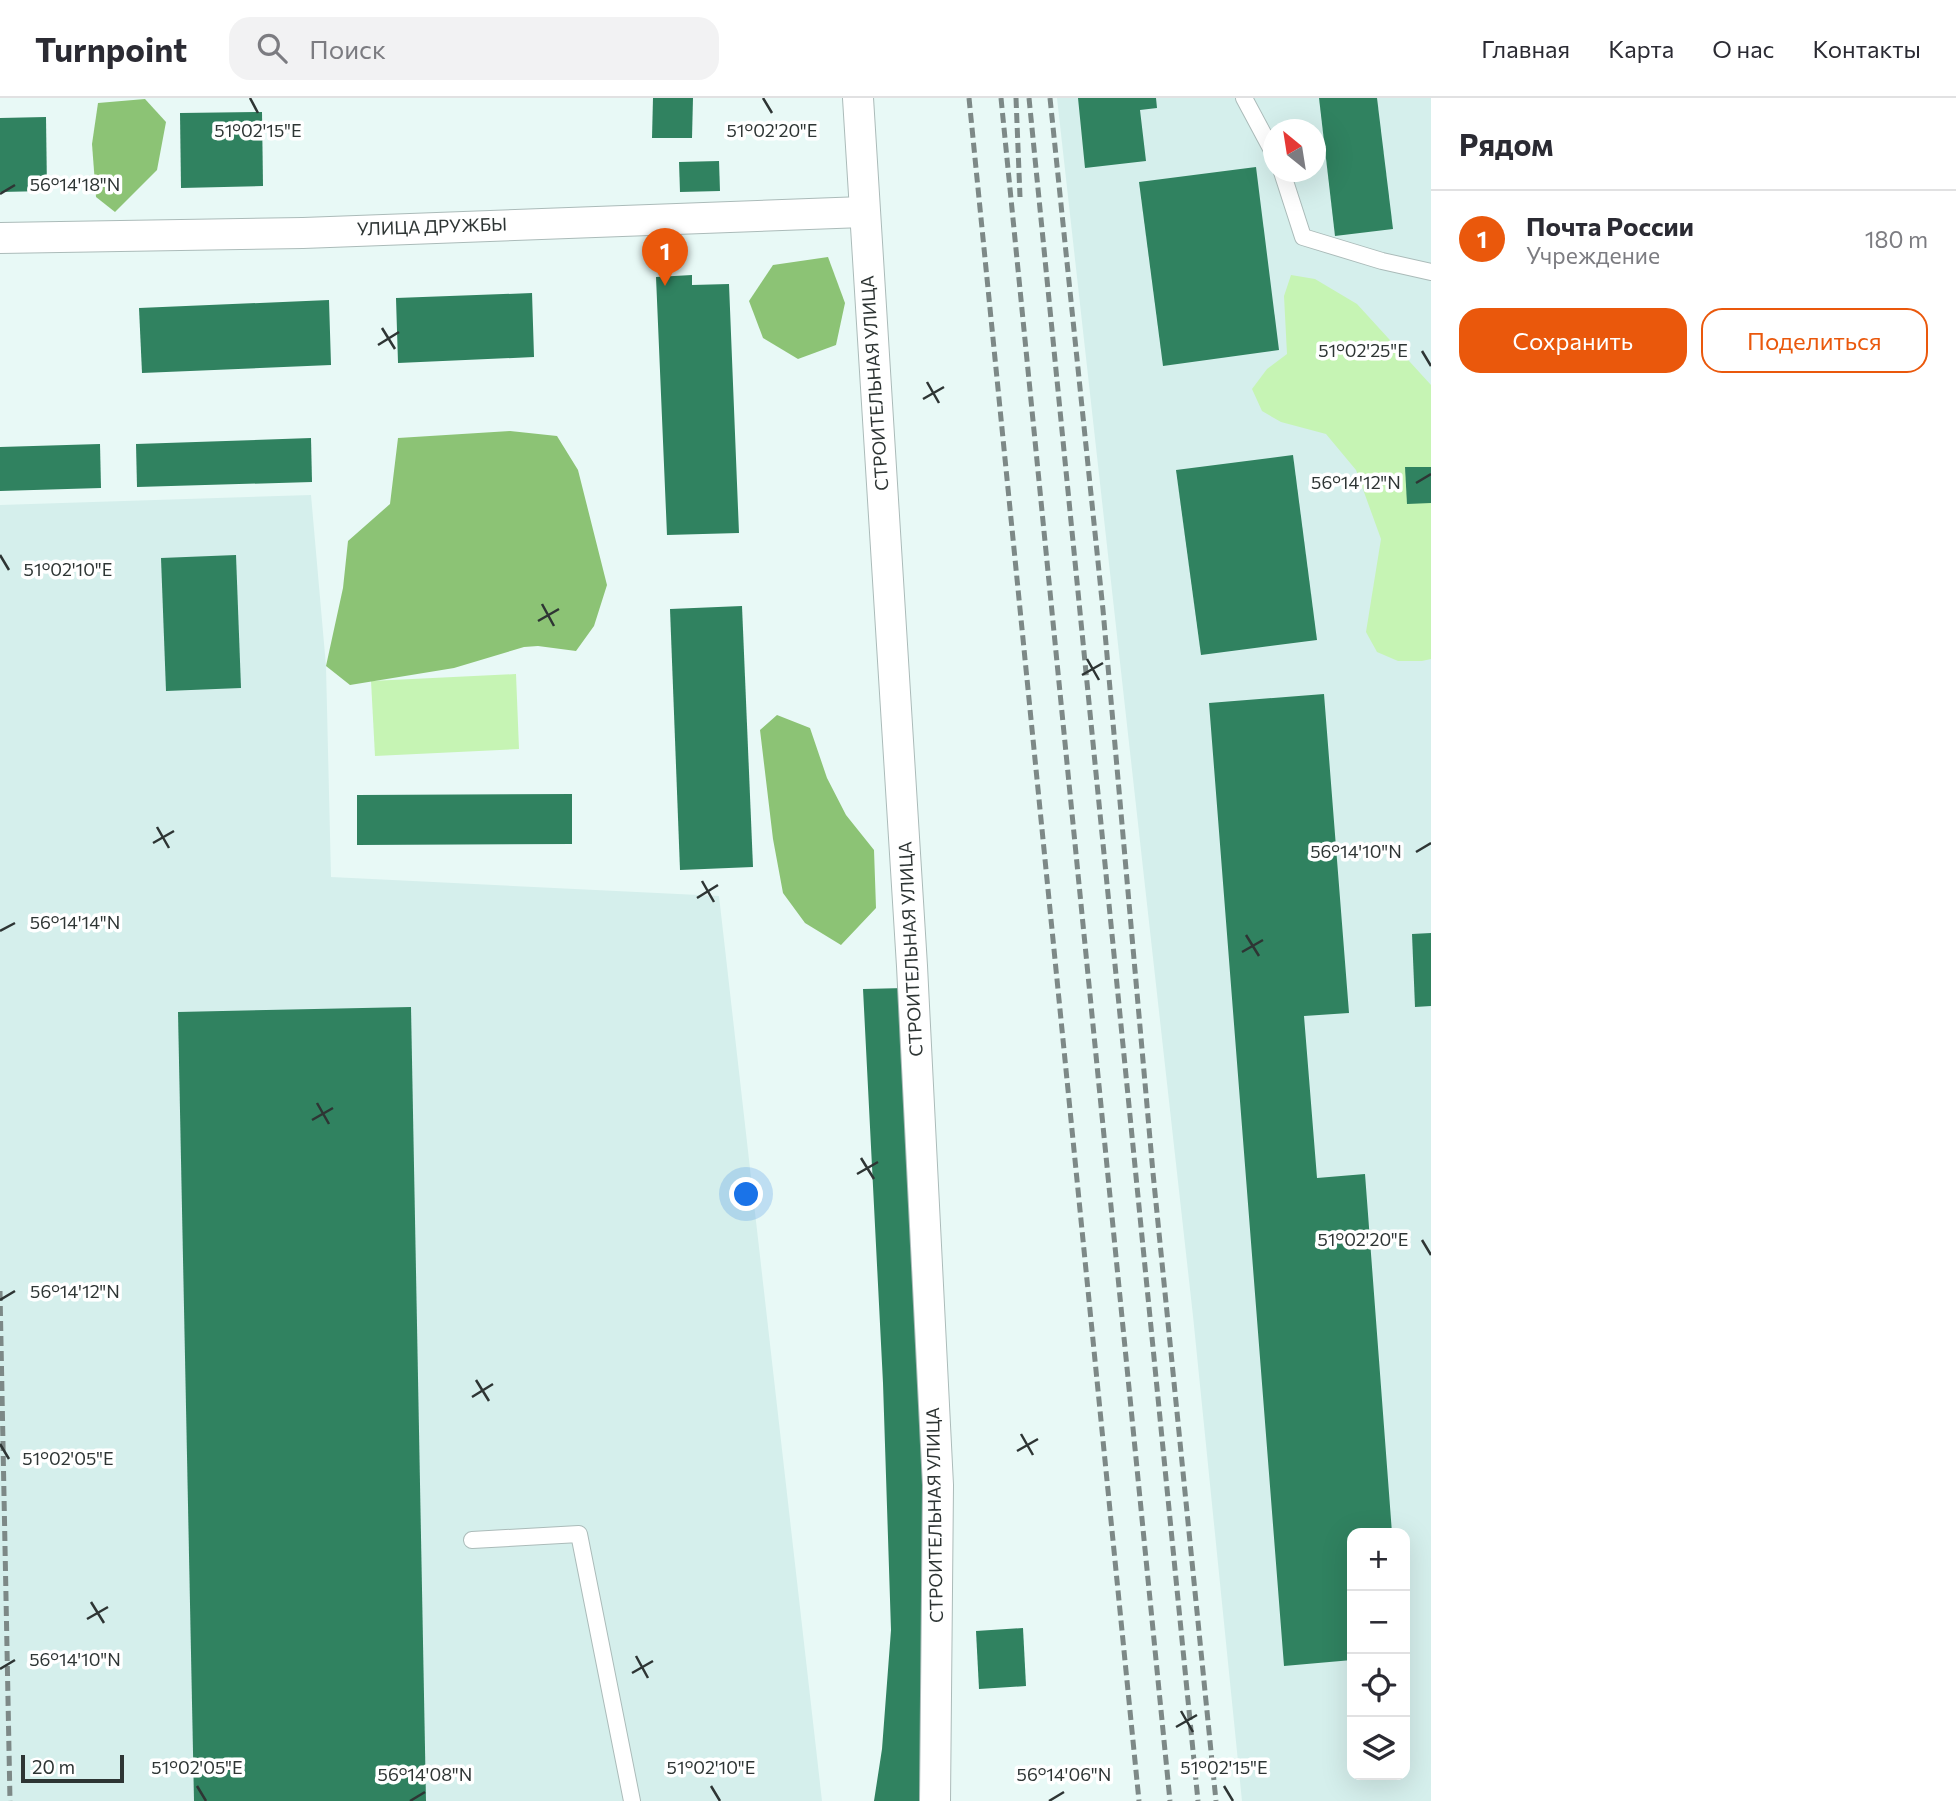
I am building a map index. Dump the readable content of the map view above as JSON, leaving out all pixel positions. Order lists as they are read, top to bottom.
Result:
{
  "streets": {
    "street": ["УЛИЦА ДРУЖБЫ", "СТРОИТЕЛЬНАЯ УЛИЦА"]
  },
  "crossings": [
    ["УЛИЦА ДРУЖБЫ", "СТРОИТЕЛЬНАЯ УЛИЦА"]
  ],
  "scale_bar": "20 m",
  "north": "top left",
  "page": {
    "header": "Turnpoint",
    "search": "Поиск",
    "nav": [
      "Главная",
      "Карта",
      "О нас",
      "Контакты"
    ],
    "heading": "Рядом",
    "list": [
      {
        "mark": "1",
        "name": "Почта России",
        "note": "Учреждение",
        "value": "180 m"
      }
    ],
    "pins": "1",
    "buttons": ["Сохранить", "Поделиться"],
    "map_buttons": ["+", "−"],
    "scale": "20 m"
  },
  "coordinates": [
    "51°02'15\"E",
    "51°02'20\"E",
    "56°14'18\"N",
    "51°02'25\"E",
    "56°14'12\"N",
    "51°02'10\"E",
    "56°14'10\"N",
    "56°14'14\"N",
    "51°02'05\"E",
    "56°14'08\"N",
    "56°14'06\"N"
  ]
}
